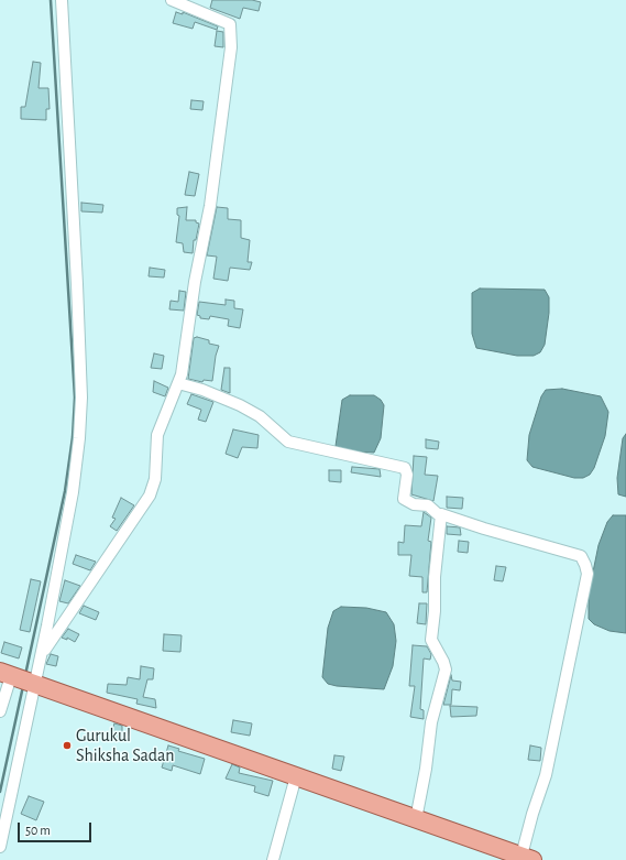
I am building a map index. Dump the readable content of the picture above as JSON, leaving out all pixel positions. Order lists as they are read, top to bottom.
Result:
{
  "places": ["Gurukul Shiksha Sadan"],
  "scale_bar": "50 m"
}
